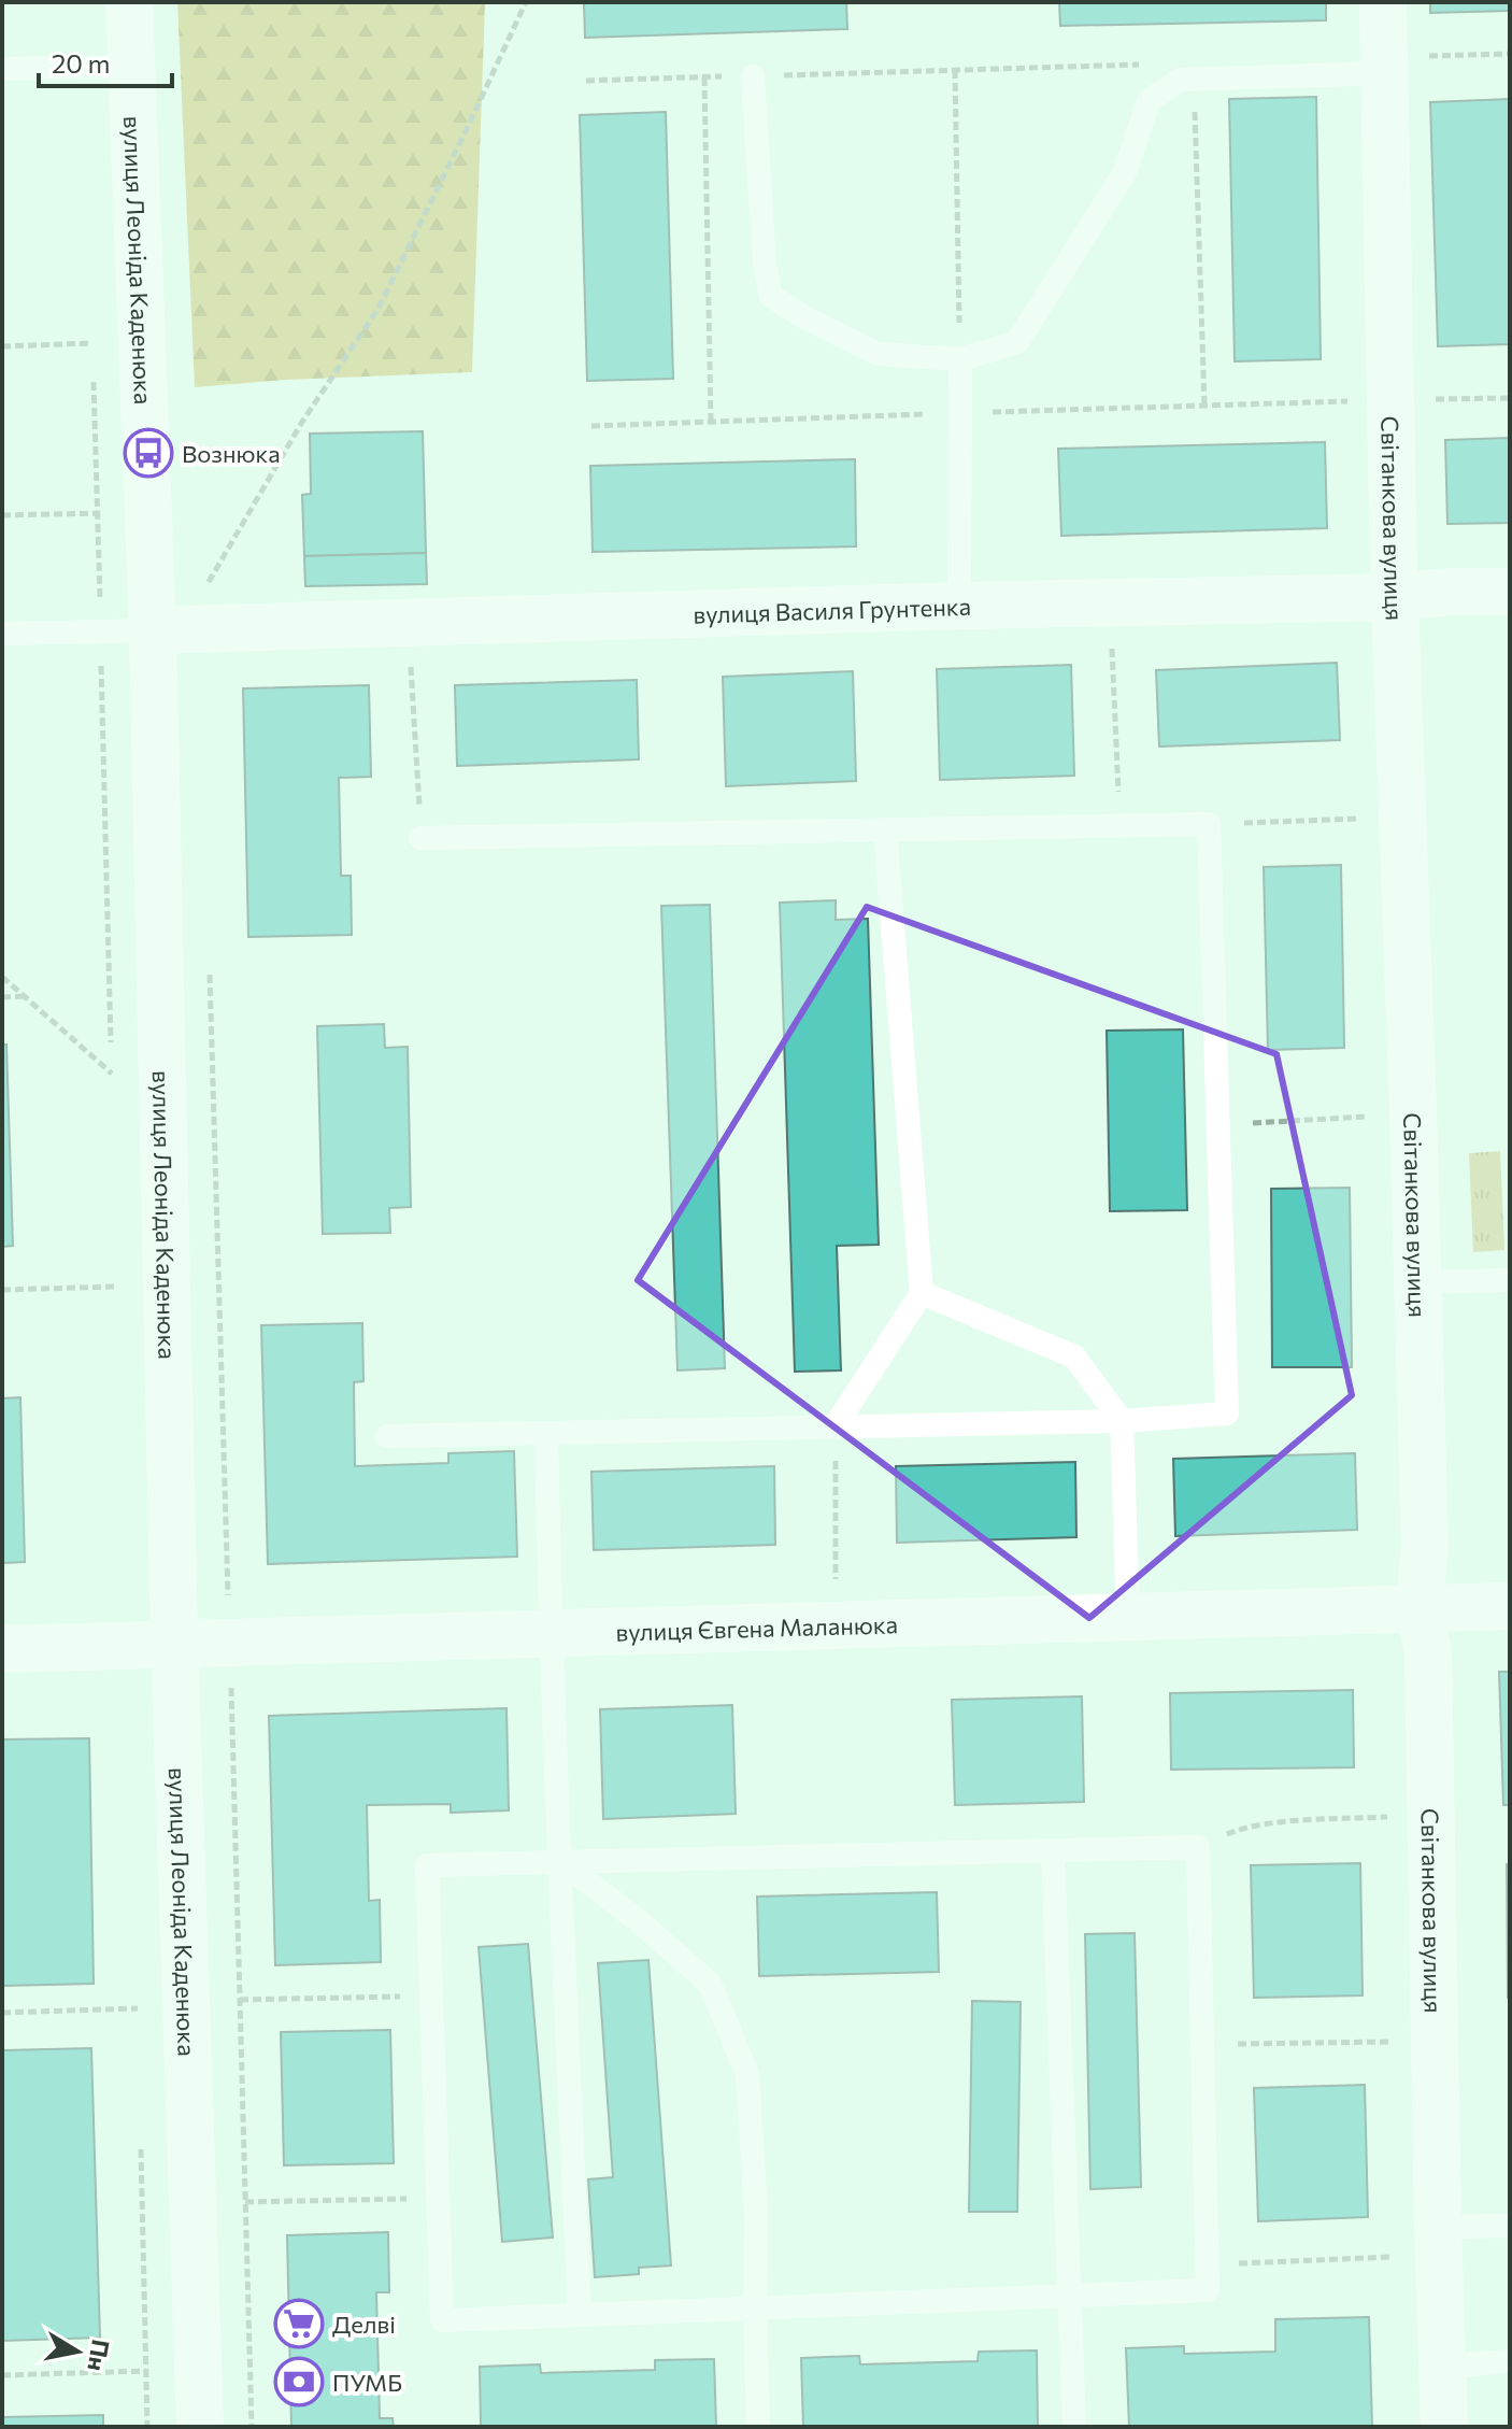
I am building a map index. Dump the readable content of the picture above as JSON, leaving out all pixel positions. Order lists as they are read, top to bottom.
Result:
{
  "streets": {
    "street": [
      "вулиця Леоніда Каденюка",
      "Світанкова вулиця",
      "вулиця Василя Грунтенка",
      "вулиця Євгена Маланюка"
    ]
  },
  "crossings": [
    ["вулиця Леоніда Каденюка", "вулиця Василя Грунтенка"],
    ["вулиця Леоніда Каденюка", "вулиця Євгена Маланюка"],
    ["Світанкова вулиця", "вулиця Василя Грунтенка"],
    ["Світанкова вулиця", "вулиця Євгена Маланюка"]
  ],
  "places": {
    "bus stop": ["Вознюка"],
    "supermarket": ["Делві"],
    "bank": ["ПУМБ"]
  },
  "scale_bar": "20 m",
  "north": "right"
}
